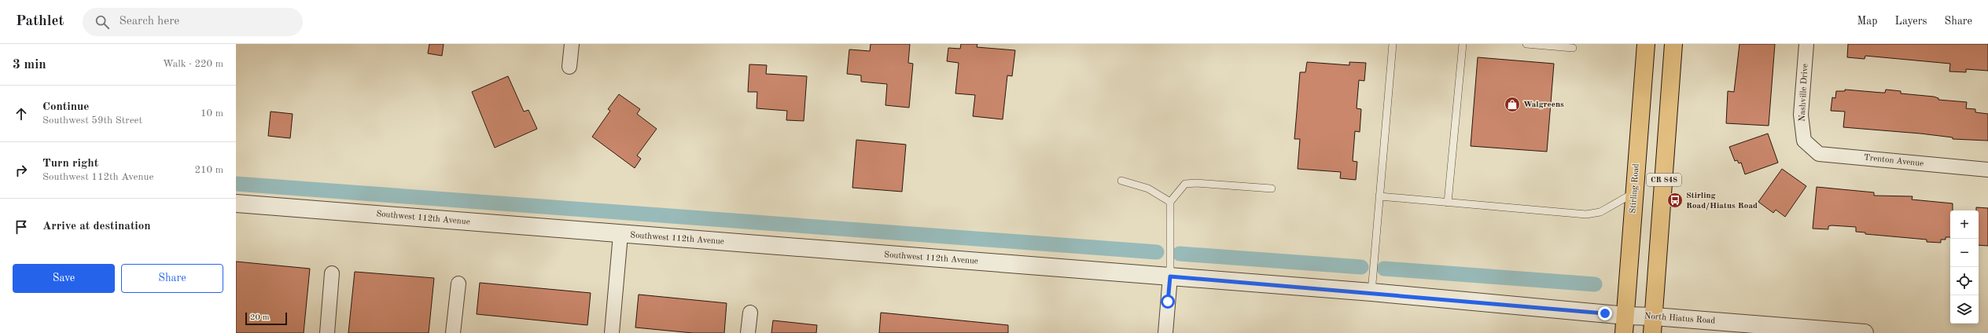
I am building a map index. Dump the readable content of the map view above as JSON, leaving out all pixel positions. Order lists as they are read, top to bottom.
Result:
{
  "streets": {
    "main road": ["CR 848", "Stirling Road"],
    "street": [
      "Nashville Drive",
      "Trenton Avenue",
      "Southwest 112th Avenue",
      "North Hiatus Road"
    ]
  },
  "crossings": [
    ["Nashville Drive", "Trenton Avenue"],
    ["CR 848", "North Hiatus Road"],
    ["Stirling Road", "Southwest 112th Avenue"],
    ["Stirling Road", "North Hiatus Road"],
    ["Southwest 112th Avenue", "North Hiatus Road"]
  ],
  "places": {
    "shop": ["Walgreens"],
    "bus stop": ["Stirling Road/Hiatus Road"]
  },
  "scale_bar": "20 m",
  "page": {
    "header": "Pathlet",
    "search": "Search here",
    "nav": ["Map", "Layers", "Share"],
    "heading": ["3 min", "Walk · 220 m"],
    "list": [
      ["Continue", "Southwest 59th Street", "10 m"],
      ["Turn right", "Southwest 112th Avenue", "210 m"],
      "Arrive at destination"
    ],
    "map_buttons": ["+", "−"],
    "buttons": ["Save", "Share"],
    "scale": "20 m"
  }
}
